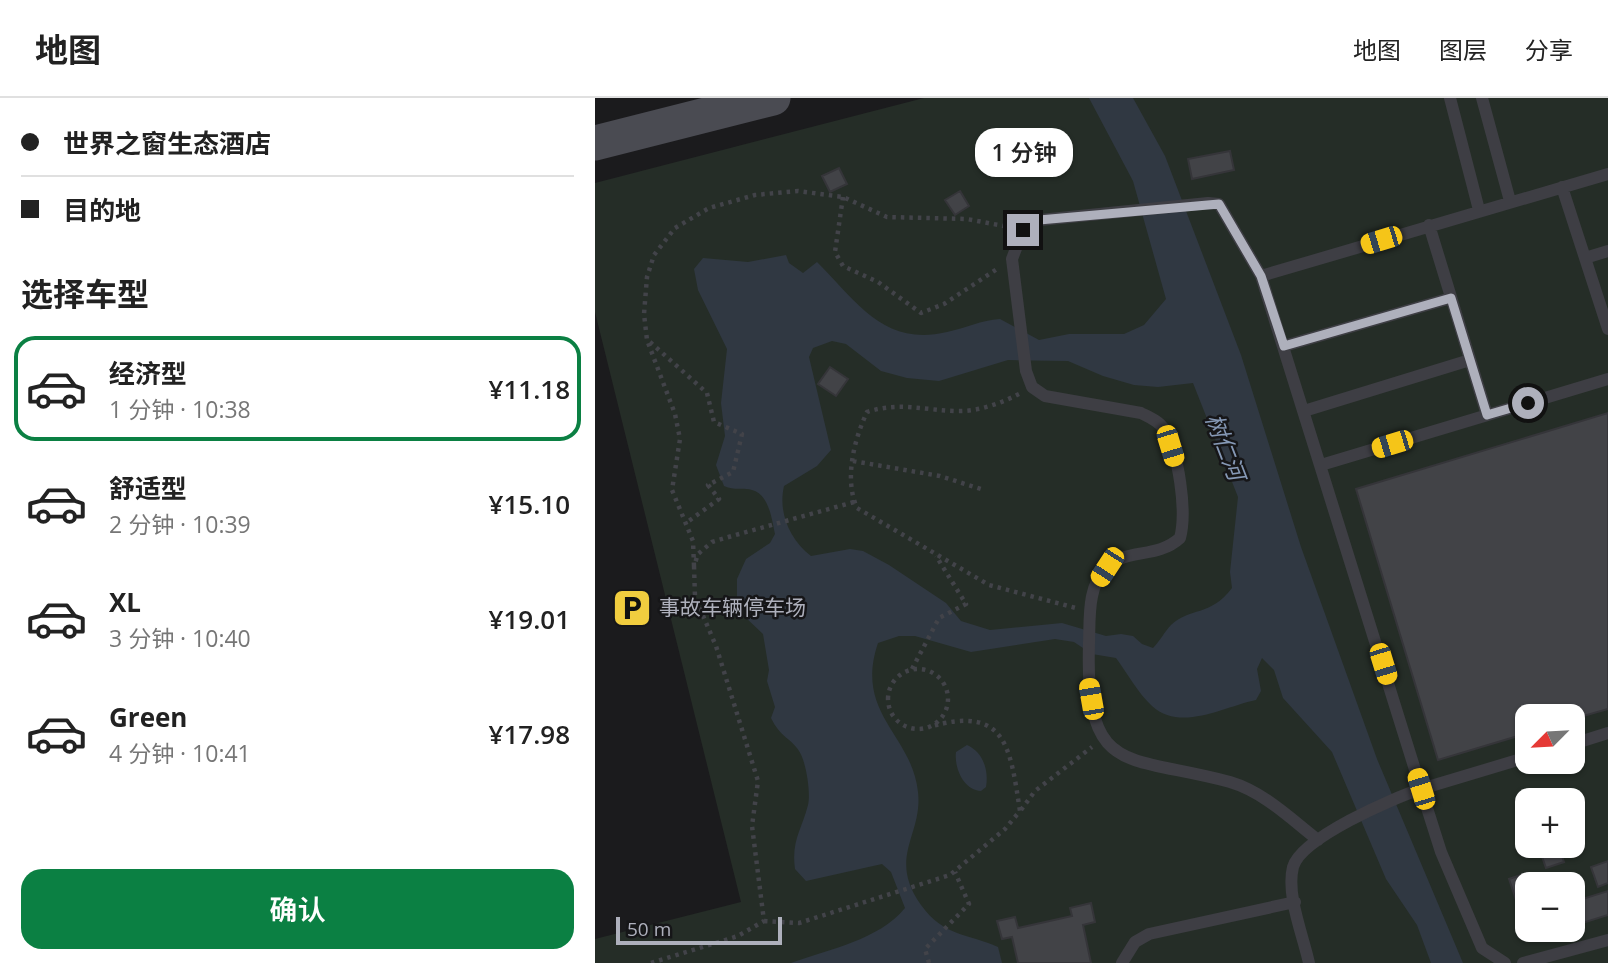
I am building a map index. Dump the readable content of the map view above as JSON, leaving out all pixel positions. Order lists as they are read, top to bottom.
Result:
{
  "water": ["树仁河"],
  "places": {
    "parking": ["事故车辆停车场"]
  },
  "scale_bar": "50 m",
  "north": "bottom left",
  "page": {
    "header": "地图",
    "nav": ["地图", "图层", "分享"],
    "banner": ["世界之窗生态酒店", "目的地"],
    "bubble": "1 分钟",
    "heading": "选择车型",
    "list": [
      {
        "name": "经济型",
        "note": "1 分钟 · 10:38",
        "value": "¥11.18"
      },
      {
        "name": "舒适型",
        "note": "2 分钟 · 10:39",
        "value": "¥15.10"
      },
      {
        "name": "XL",
        "note": "3 分钟 · 10:40",
        "value": "¥19.01"
      },
      {
        "name": "Green",
        "note": "4 分钟 · 10:41",
        "value": "¥17.98"
      }
    ],
    "map_buttons": ["+", "−"],
    "buttons": "确认",
    "scale": "50 m"
  }
}
